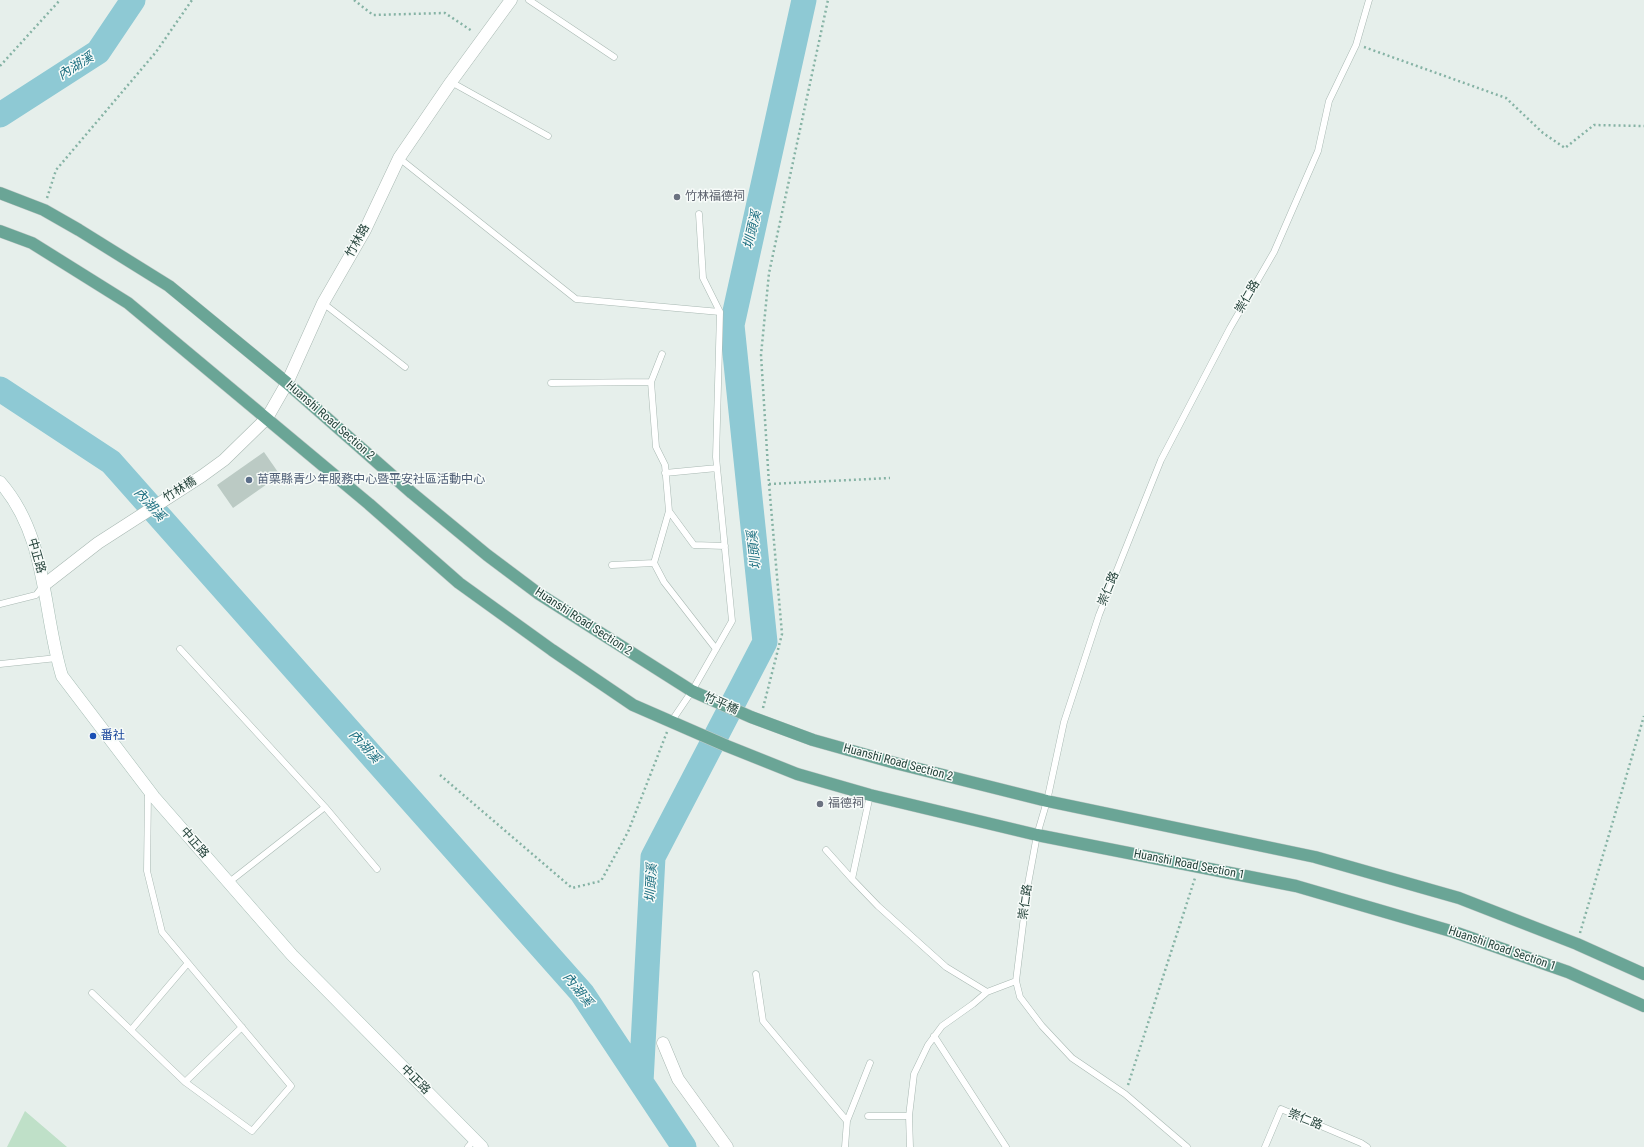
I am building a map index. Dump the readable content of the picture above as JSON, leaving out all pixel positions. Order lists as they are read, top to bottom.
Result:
{
  "streets": {
    "main road": ["Huanshi Road Section 2", "竹平橋", "Huanshi Road Section 1"],
    "street": ["竹林路", "竹林橋", "中正路"],
    "lane": ["崇仁路"]
  },
  "crossings": [
    ["竹林路", "Huanshi Road Section 2"],
    ["竹林路", "竹林橋"],
    ["崇仁路", "Huanshi Road Section 2"],
    ["崇仁路", "Huanshi Road Section 1"],
    ["Huanshi Road Section 2", "竹平橋"],
    ["竹林橋", "中正路"]
  ],
  "water": ["內湖溪", "圳頭溪"],
  "places": [
    "竹林福德祠",
    "苗栗縣青少年服務中心暨平安社區活動中心",
    "番社",
    "福德祠"
  ]
}
